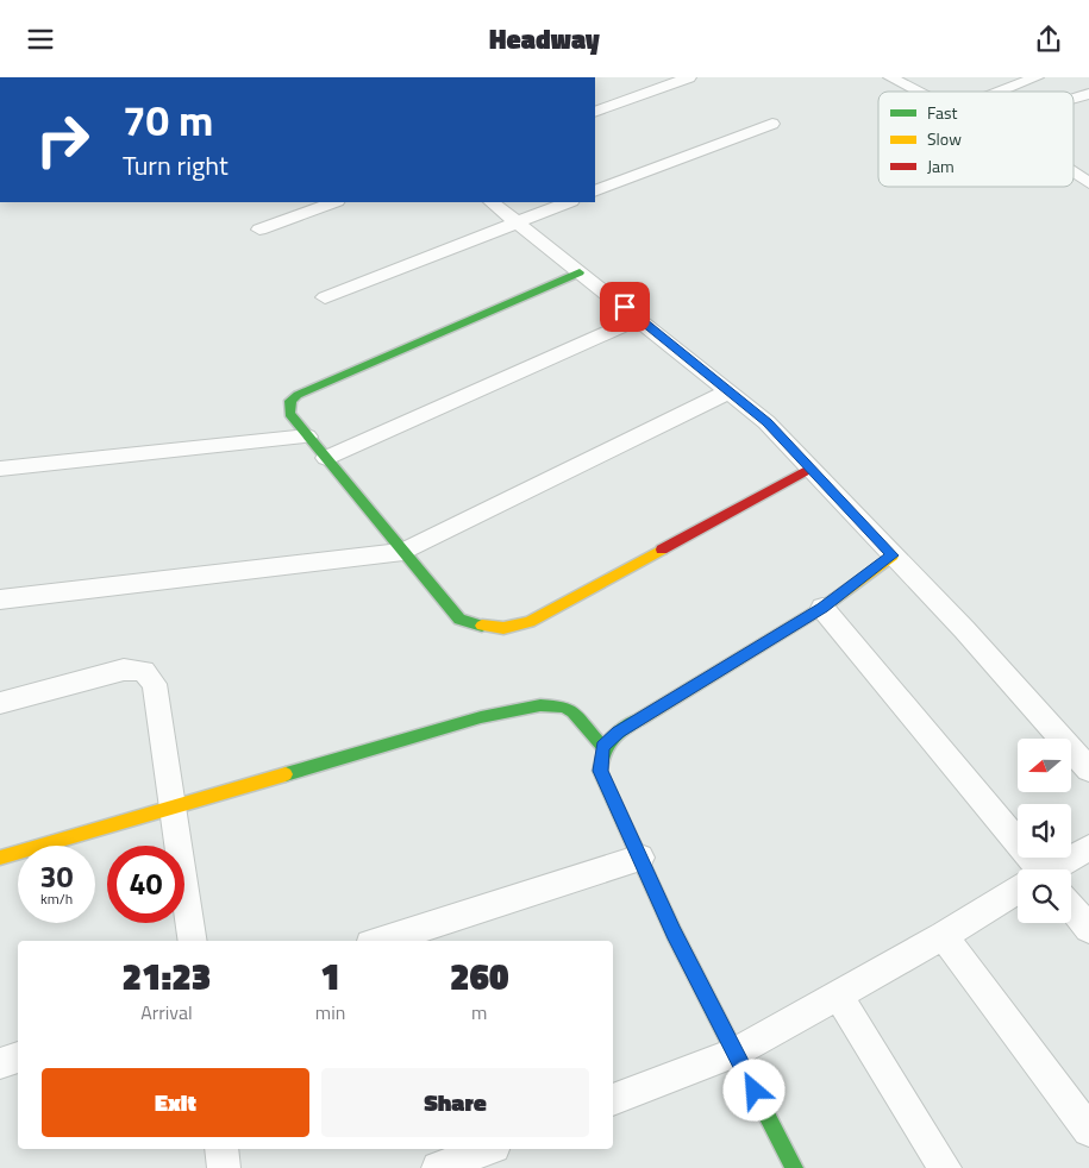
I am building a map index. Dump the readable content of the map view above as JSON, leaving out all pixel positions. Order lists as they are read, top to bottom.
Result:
{
  "legend": ["Fast", "Slow", "Jam"],
  "north": "left",
  "page": {
    "header": "Headway",
    "turn": ["70 m", "Turn right"],
    "speed": "30 km/h",
    "limit": "40",
    "eta": [
      "21:23",
      "Arrival",
      "1",
      "min",
      "260",
      "m"
    ],
    "buttons": ["Exit", "Share"]
  }
}
